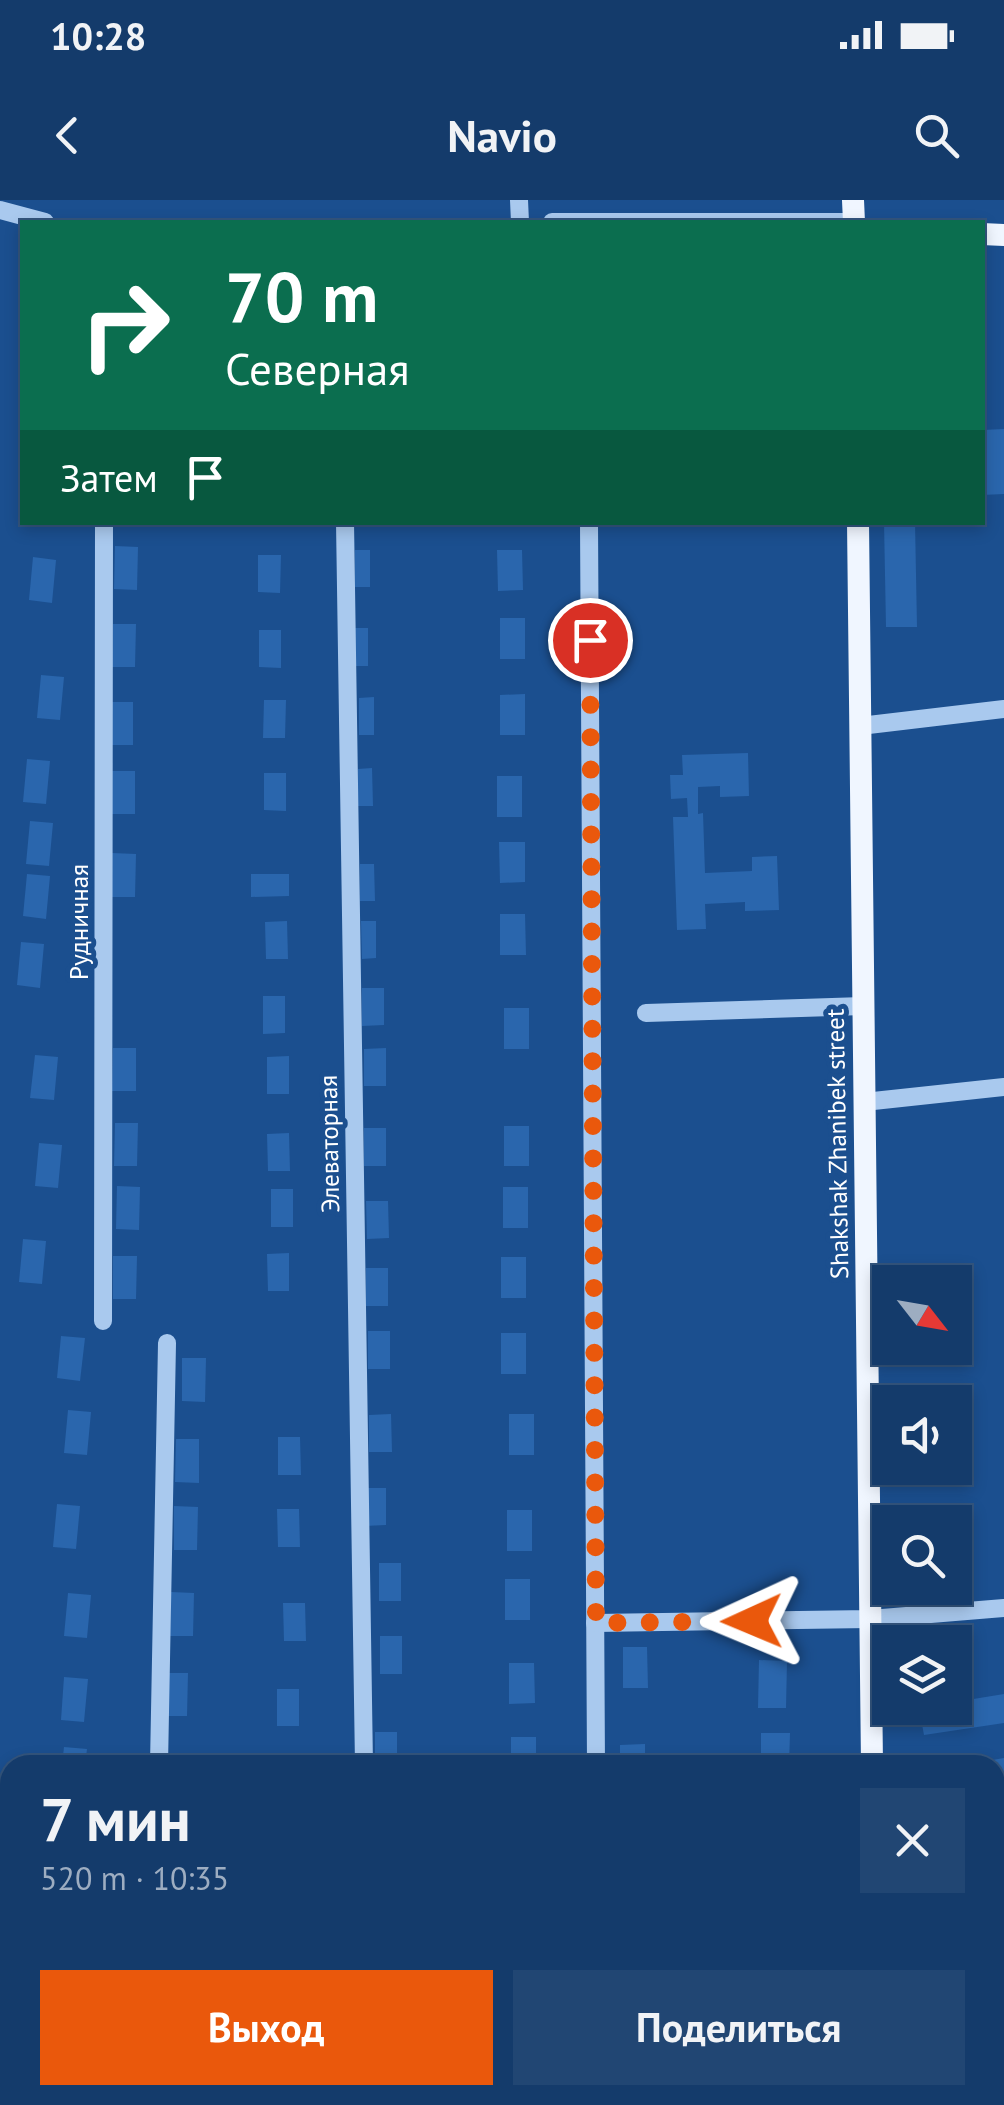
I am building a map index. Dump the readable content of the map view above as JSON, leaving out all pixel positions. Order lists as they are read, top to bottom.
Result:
{
  "streets": {
    "main road": ["Shakshak Zhanibek street"],
    "street": ["Рудничная", "Элеваторная"]
  },
  "north": "bottom right",
  "page": {
    "status": "10:28",
    "header": "Navio",
    "turn": ["70 m", "Северная"],
    "then": "Затем",
    "heading": ["7 мин", "520 m · 10:35"],
    "buttons": ["Выход", "Поделиться"]
  }
}
